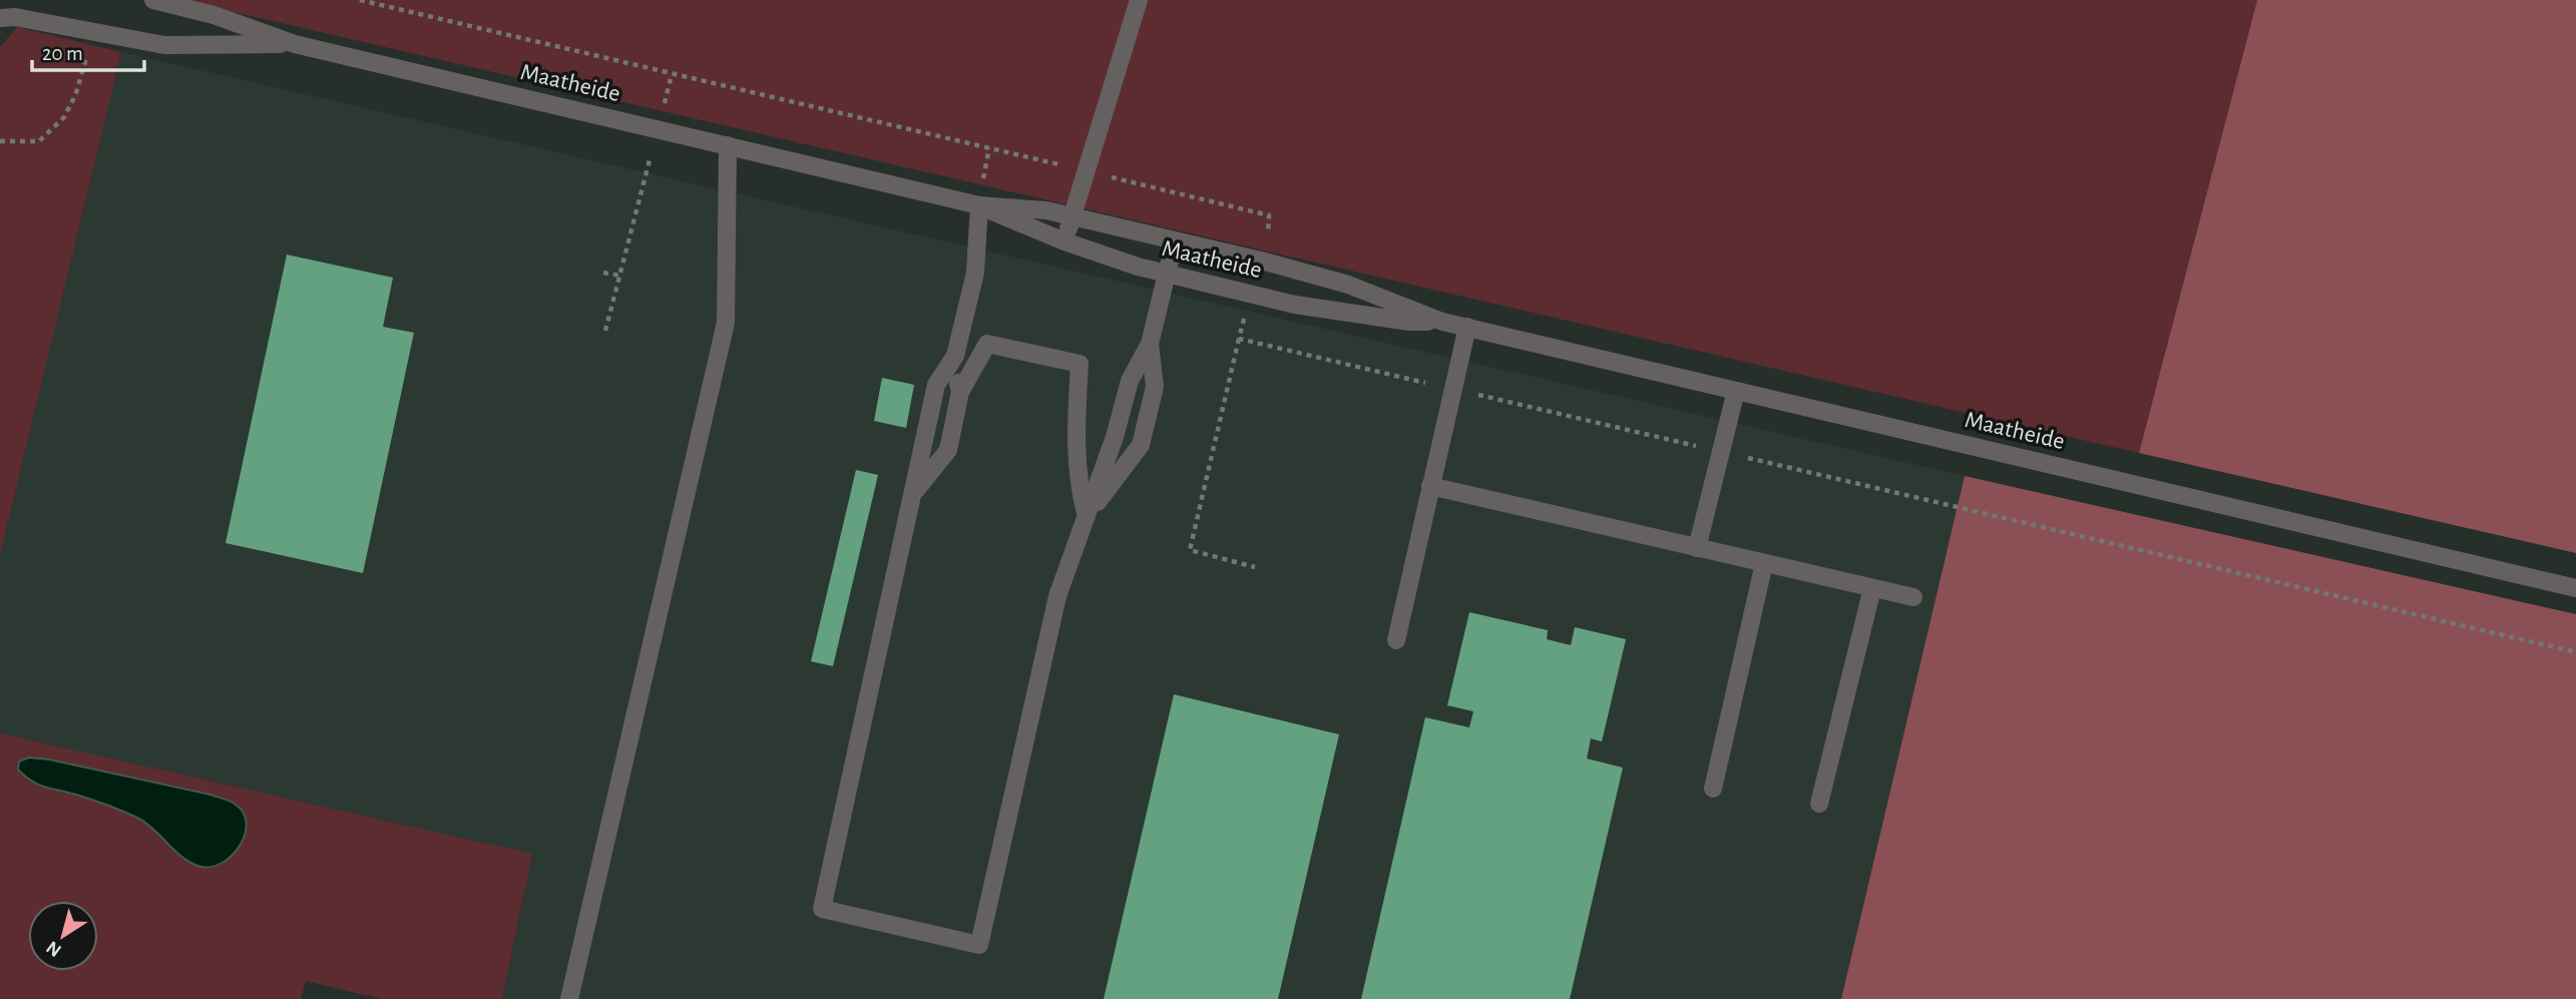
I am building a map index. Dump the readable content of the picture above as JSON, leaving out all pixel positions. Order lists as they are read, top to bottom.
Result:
{
  "streets": {
    "street": ["Maatheide"]
  },
  "scale_bar": "20 m",
  "north": "bottom left"
}
